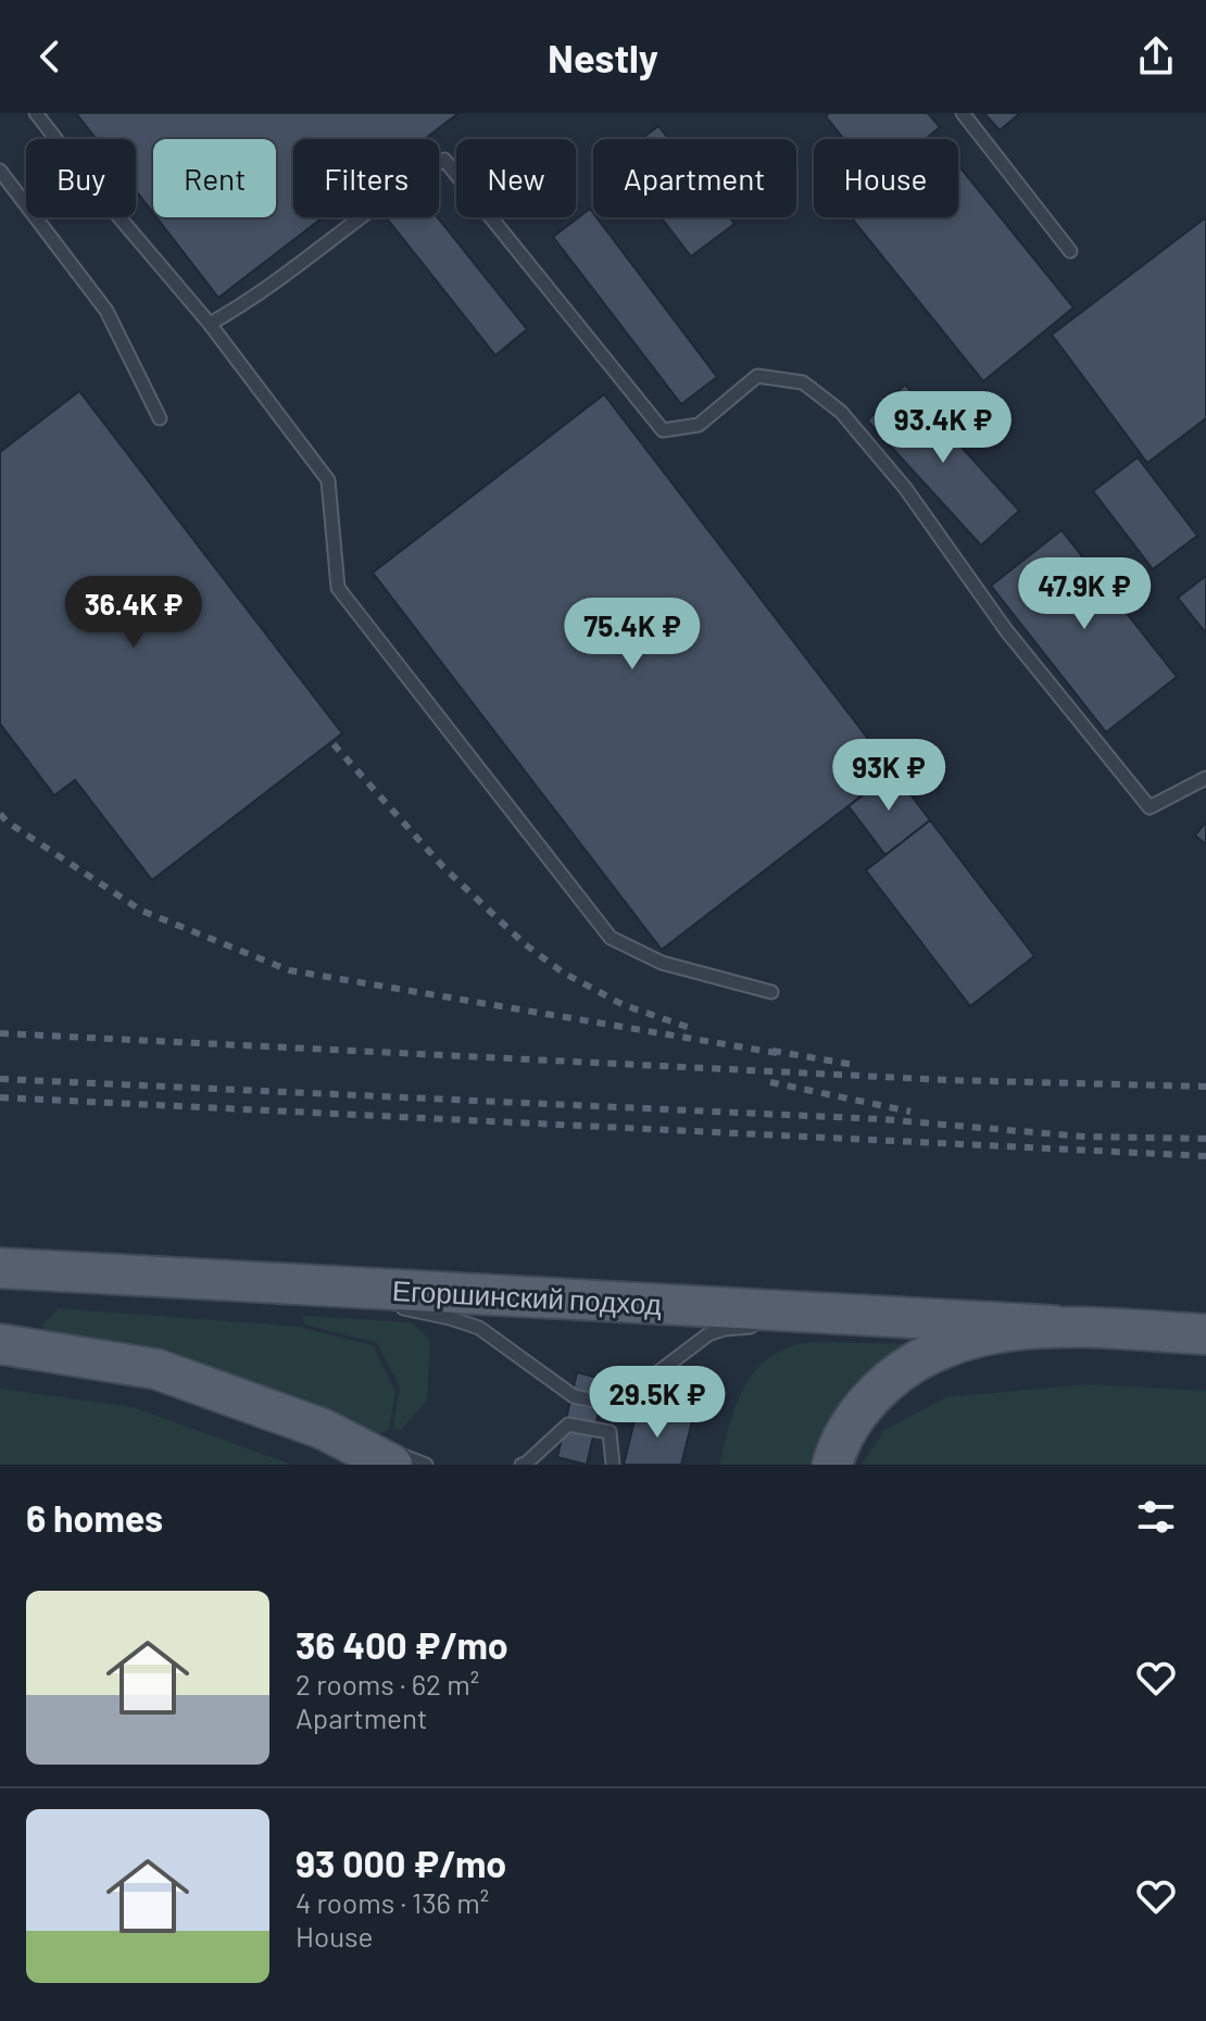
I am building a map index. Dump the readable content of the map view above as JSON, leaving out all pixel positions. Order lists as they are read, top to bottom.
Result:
{
  "streets": {
    "main road": ["Егоршинский подход"]
  },
  "page": {
    "header": "Nestly",
    "chip": [
      "Buy",
      "Rent",
      "Filters",
      "New",
      "Apartment",
      "House"
    ],
    "price": [
      "93.4K ₽",
      "47.9K ₽",
      "36.4K ₽",
      "75.4K ₽",
      "93K ₽",
      "29.5K ₽"
    ],
    "heading": "6 homes",
    "list": [
      {
        "name": "36 400 ₽/mo",
        "note": "2 rooms · 62 m² · Apartment"
      },
      {
        "name": "93 000 ₽/mo",
        "note": "4 rooms · 136 m² · House"
      }
    ]
  }
}
